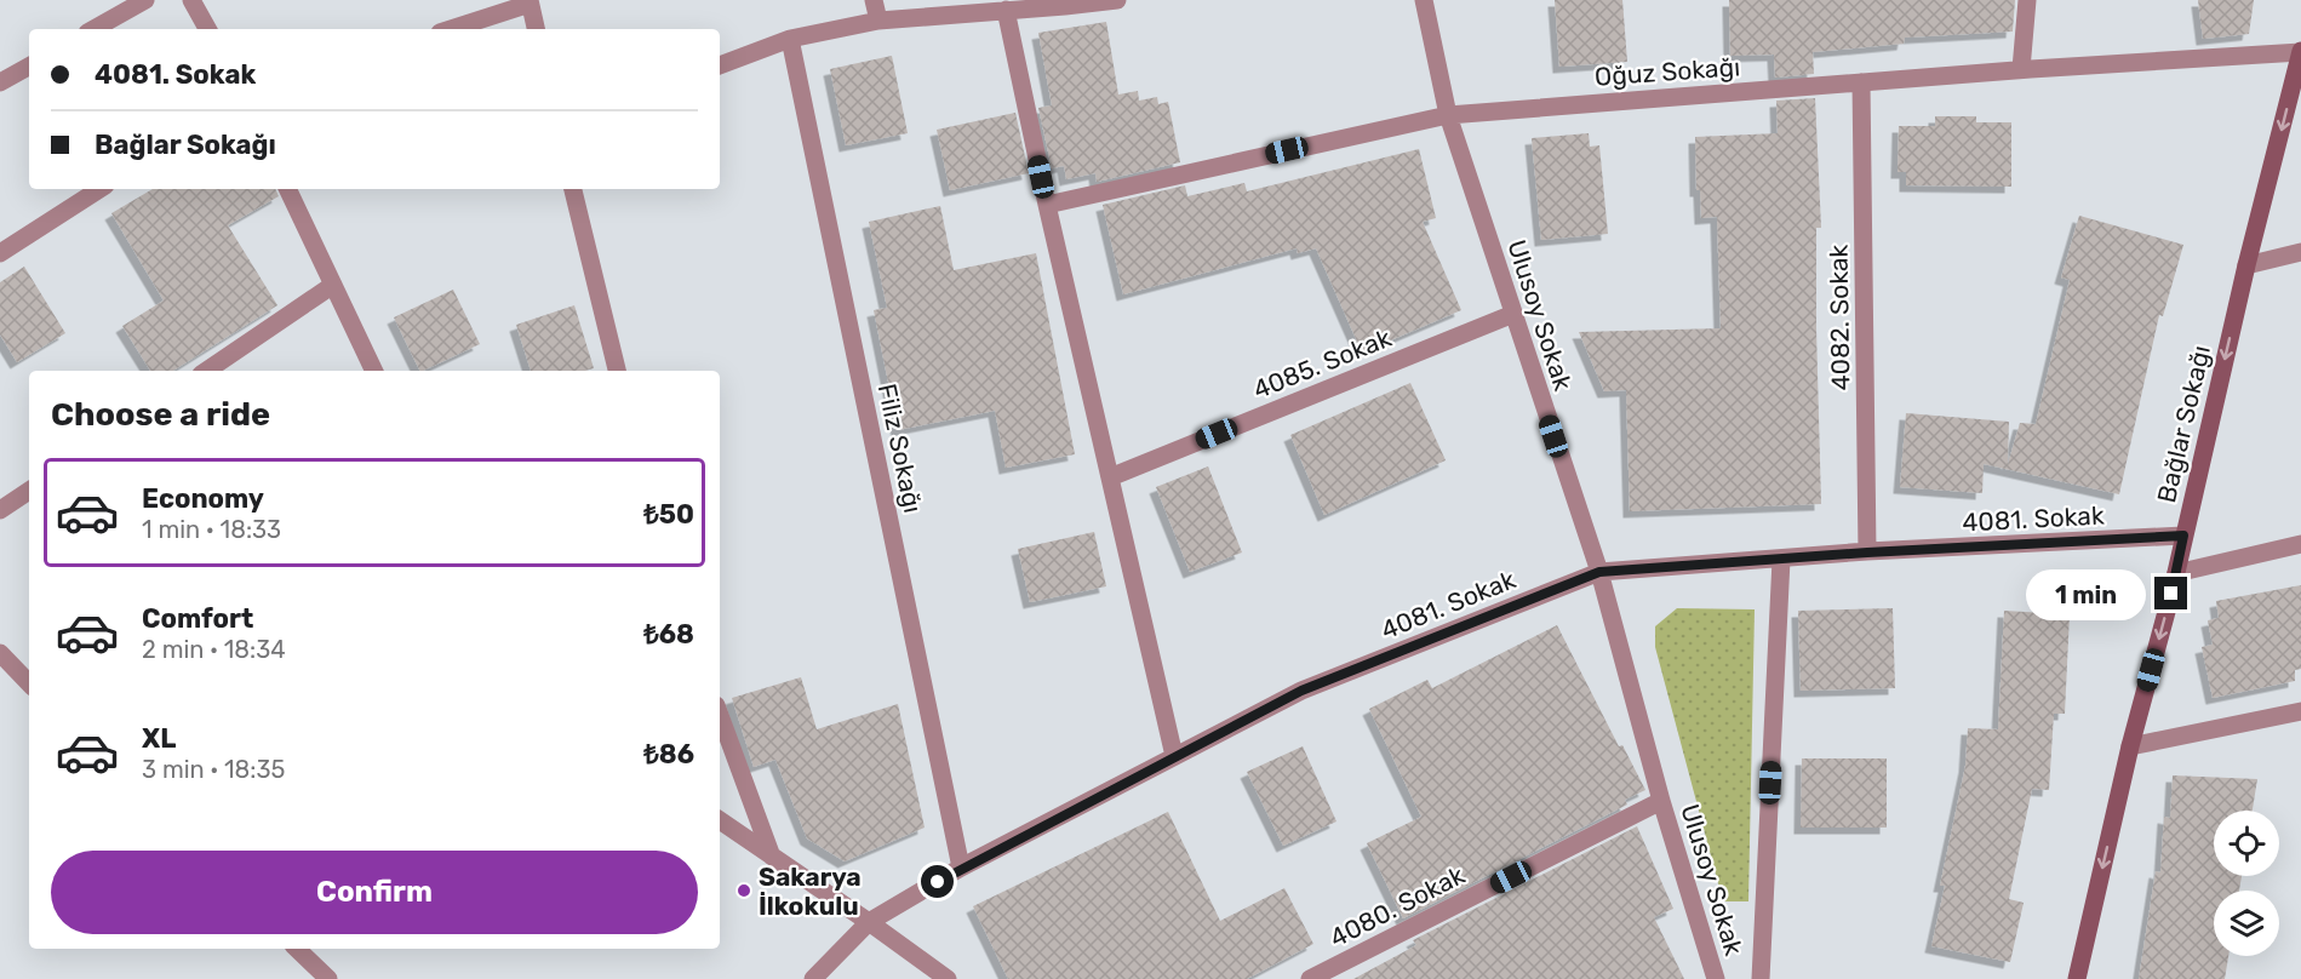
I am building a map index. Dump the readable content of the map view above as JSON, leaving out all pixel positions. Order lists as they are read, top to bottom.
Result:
{
  "streets": {
    "main road": ["Bağlar Sokağı"],
    "street": [
      "Oğuz Sokağı",
      "Ulusoy Sokak",
      "4082. Sokak",
      "4085. Sokak",
      "Filiz Sokağı",
      "4081. Sokak",
      "4080. Sokak"
    ]
  },
  "crossings": [
    ["Oğuz Sokağı", "Ulusoy Sokak"],
    ["Oğuz Sokağı", "4082. Sokak"],
    ["Oğuz Sokağı", "Bağlar Sokağı"],
    ["Ulusoy Sokak", "4085. Sokak"],
    ["Ulusoy Sokak", "4081. Sokak"],
    ["Ulusoy Sokak", "4080. Sokak"],
    ["4082. Sokak", "4081. Sokak"],
    ["Bağlar Sokağı", "4081. Sokak"],
    ["Filiz Sokağı", "4081. Sokak"]
  ],
  "one_way": ["Bağlar Sokağı"],
  "places": ["Sakarya İlkokulu"],
  "page": {
    "banner": ["4081. Sokak", "Bağlar Sokağı"],
    "heading": "Choose a ride",
    "list": [
      {
        "name": "Economy",
        "note": "1 min · 18:33",
        "value": "₺50"
      },
      {
        "name": "Comfort",
        "note": "2 min · 18:34",
        "value": "₺68"
      },
      {
        "name": "XL",
        "note": "3 min · 18:35",
        "value": "₺86"
      }
    ],
    "bubble": "1 min",
    "buttons": "Confirm"
  }
}
